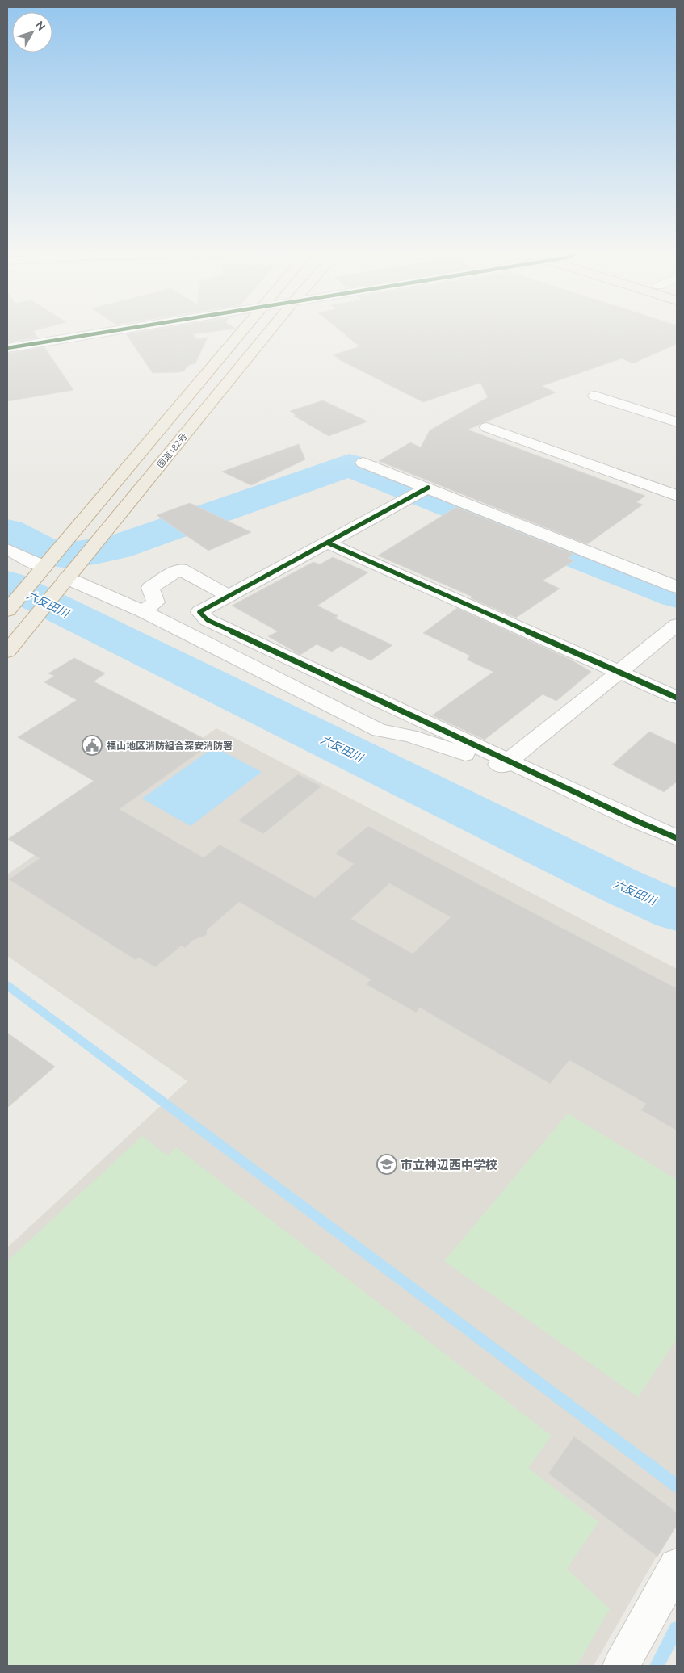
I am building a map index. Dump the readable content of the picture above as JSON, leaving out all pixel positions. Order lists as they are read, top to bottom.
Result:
{
  "streets": {
    "highway": ["国道182号"]
  },
  "water": ["六反田川"],
  "places": {
    "public building": ["福山地区消防組合深安消防署"],
    "school or university": ["市立神辺西中学校"]
  },
  "north": "top right"
}
